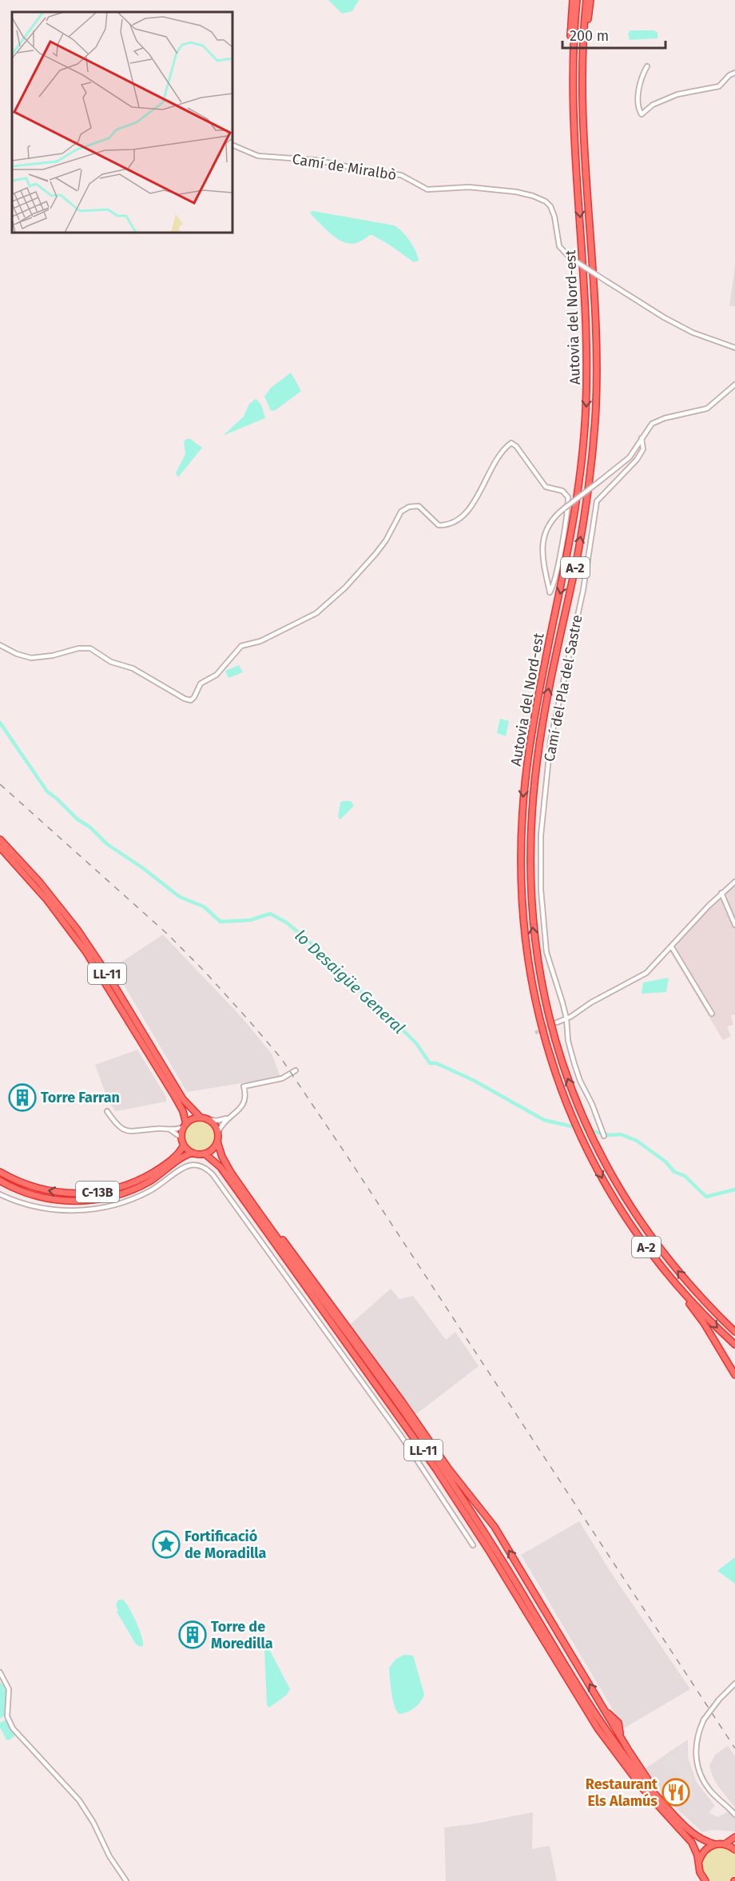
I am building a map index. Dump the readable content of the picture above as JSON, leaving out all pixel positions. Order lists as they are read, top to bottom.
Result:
{
  "streets": {
    "highway": [
      "Autovia del Nord-est",
      "A-2",
      "LL-11",
      "C-13B"
    ],
    "street": ["Camí de Miralbò", "Camí del Pla del Sastre"]
  },
  "crossings": [
    ["Autovia del Nord-est", "A-2"],
    ["LL-11", "C-13B"]
  ],
  "water": ["lo Desaigüe General"],
  "places": {
    "building": ["Torre Farran", "Torre de Moredilla"],
    "place": ["Fortificació de Moradilla"],
    "restaurant": ["Restaurant Els Alamús"]
  },
  "scale_bar": "200 m"
}
